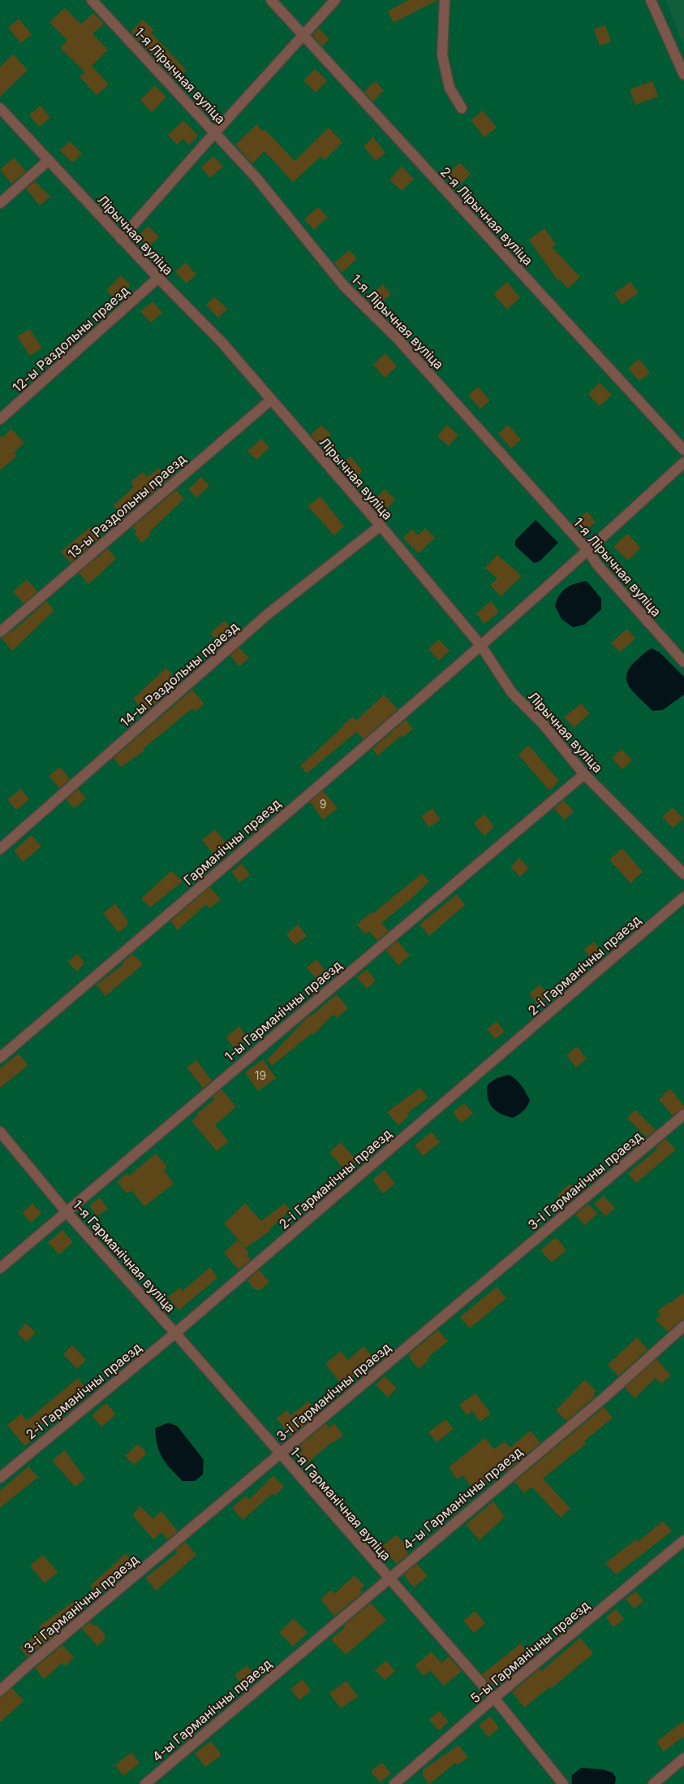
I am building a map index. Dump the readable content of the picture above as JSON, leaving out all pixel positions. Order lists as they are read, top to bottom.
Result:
{
  "streets": {
    "lane": [
      "1-я Лірычная вуліца",
      "2-я Лірычная вуліца",
      "Лірычная вуліца",
      "12-ы Раздольны праезд",
      "13-ы Раздольны праезд",
      "14-ы Раздольны праезд",
      "Гарманічны праезд",
      "2-і Гарманічны праезд",
      "1-ы Гарманічны праезд",
      "3-і Гарманічны праезд",
      "1-я Гарманічная вуліца",
      "4-ы Гарманічны праезд",
      "5-ы Гарманічны праезд"
    ]
  },
  "crossings": [
    ["1-я Лірычная вуліца", "Гарманічны праезд"],
    ["Лірычная вуліца", "12-ы Раздольны праезд"],
    ["Лірычная вуліца", "13-ы Раздольны праезд"],
    ["Лірычная вуліца", "14-ы Раздольны праезд"],
    ["Лірычная вуліца", "Гарманічны праезд"],
    ["Лірычная вуліца", "1-ы Гарманічны праезд"],
    ["2-і Гарманічны праезд", "1-я Гарманічная вуліца"],
    ["1-ы Гарманічны праезд", "1-я Гарманічная вуліца"],
    ["3-і Гарманічны праезд", "1-я Гарманічная вуліца"],
    ["1-я Гарманічная вуліца", "4-ы Гарманічны праезд"],
    ["1-я Гарманічная вуліца", "5-ы Гарманічны праезд"]
  ],
  "house_numbers": ["9", "19"]
}
